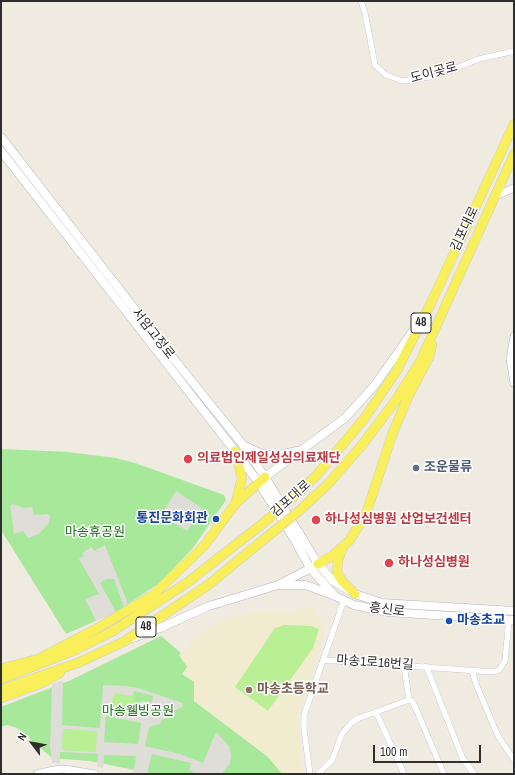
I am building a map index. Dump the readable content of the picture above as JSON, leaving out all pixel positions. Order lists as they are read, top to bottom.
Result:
{
  "streets": {
    "main road": [
      "김포대로",
      "48",
      "서암고정로",
      "흥신로"
    ],
    "street": ["도이곶로", "마송1로16번길"]
  },
  "crossings": [
    ["서암고정로", "흥신로"],
    ["흥신로", "마송1로16번길"]
  ],
  "parks": ["마송휴공원", "마송웰빙공원"],
  "places": [
    "의료법인제일성심의료재단",
    "조운물류",
    "통진문화회관",
    "하나성심병원 산업보건센터",
    "하나성심병원",
    "마송초교",
    "마송초등학교"
  ],
  "scale_bar": "100 m",
  "north": "top left"
}
